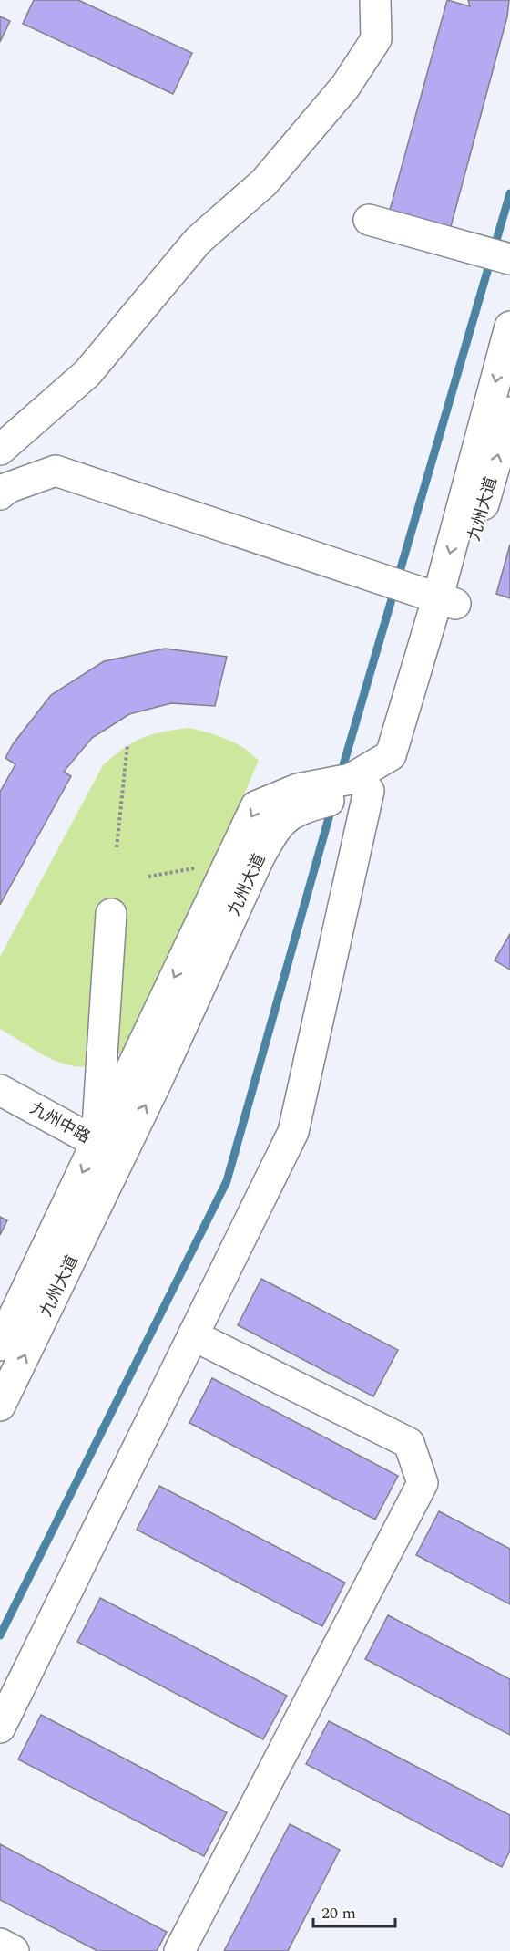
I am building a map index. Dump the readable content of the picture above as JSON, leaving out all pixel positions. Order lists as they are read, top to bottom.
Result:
{
  "streets": {
    "street": ["九州大道", "九州中路"]
  },
  "crossings": [
    ["九州大道", "九州中路"]
  ],
  "scale_bar": "20 m"
}
